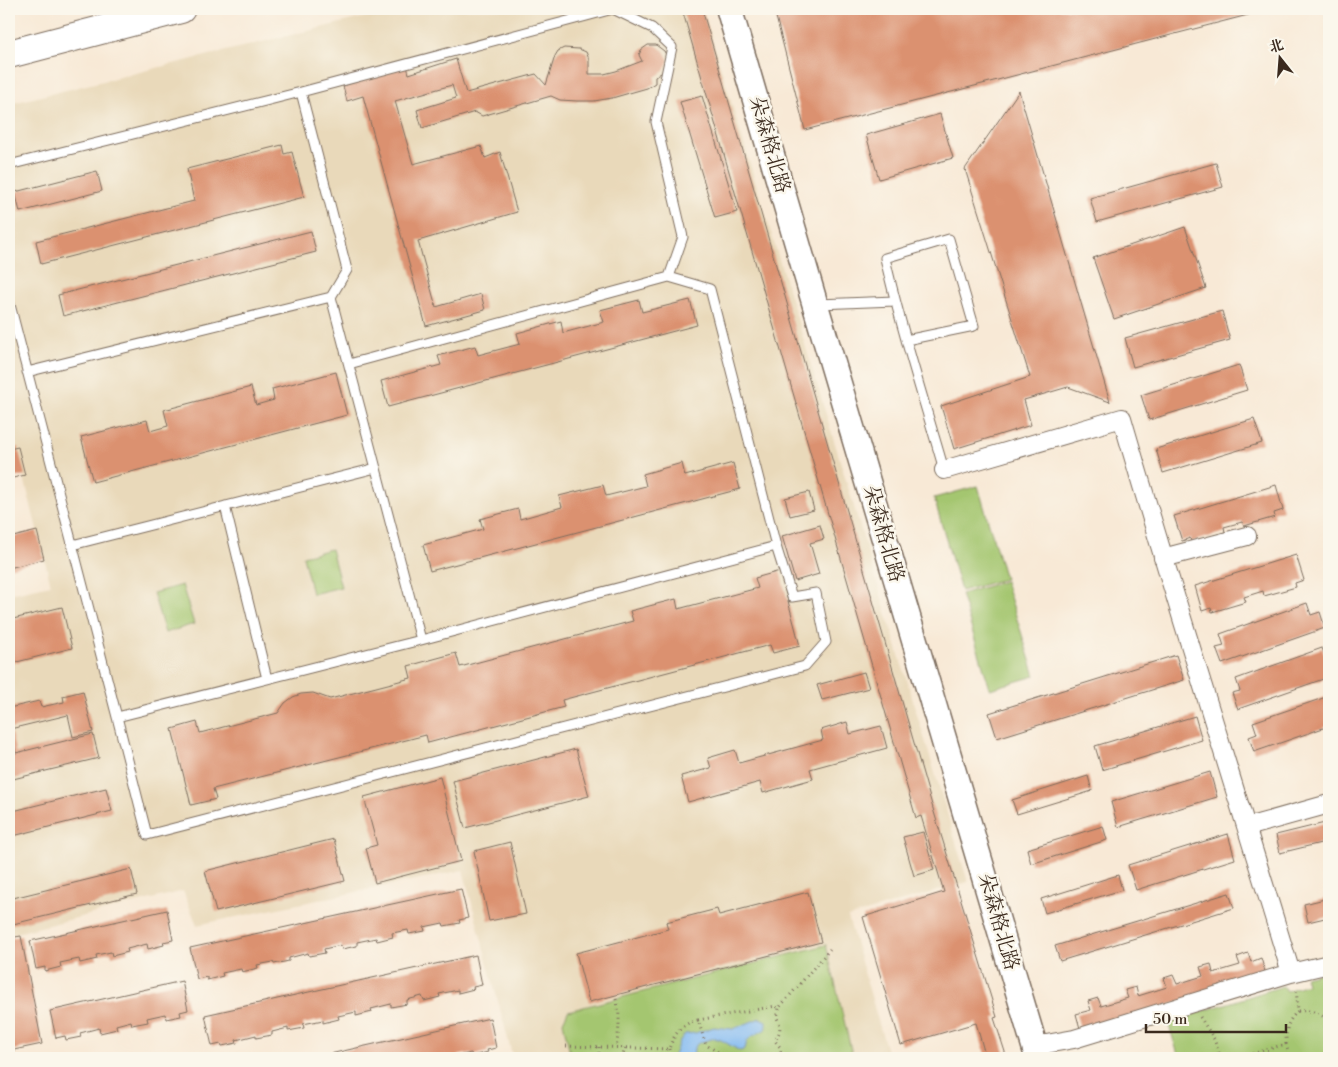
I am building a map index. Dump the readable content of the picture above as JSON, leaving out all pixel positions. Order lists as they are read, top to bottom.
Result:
{
  "streets": {
    "street": ["朵森格北路"]
  },
  "scale_bar": "50 m",
  "north": "top"
}
